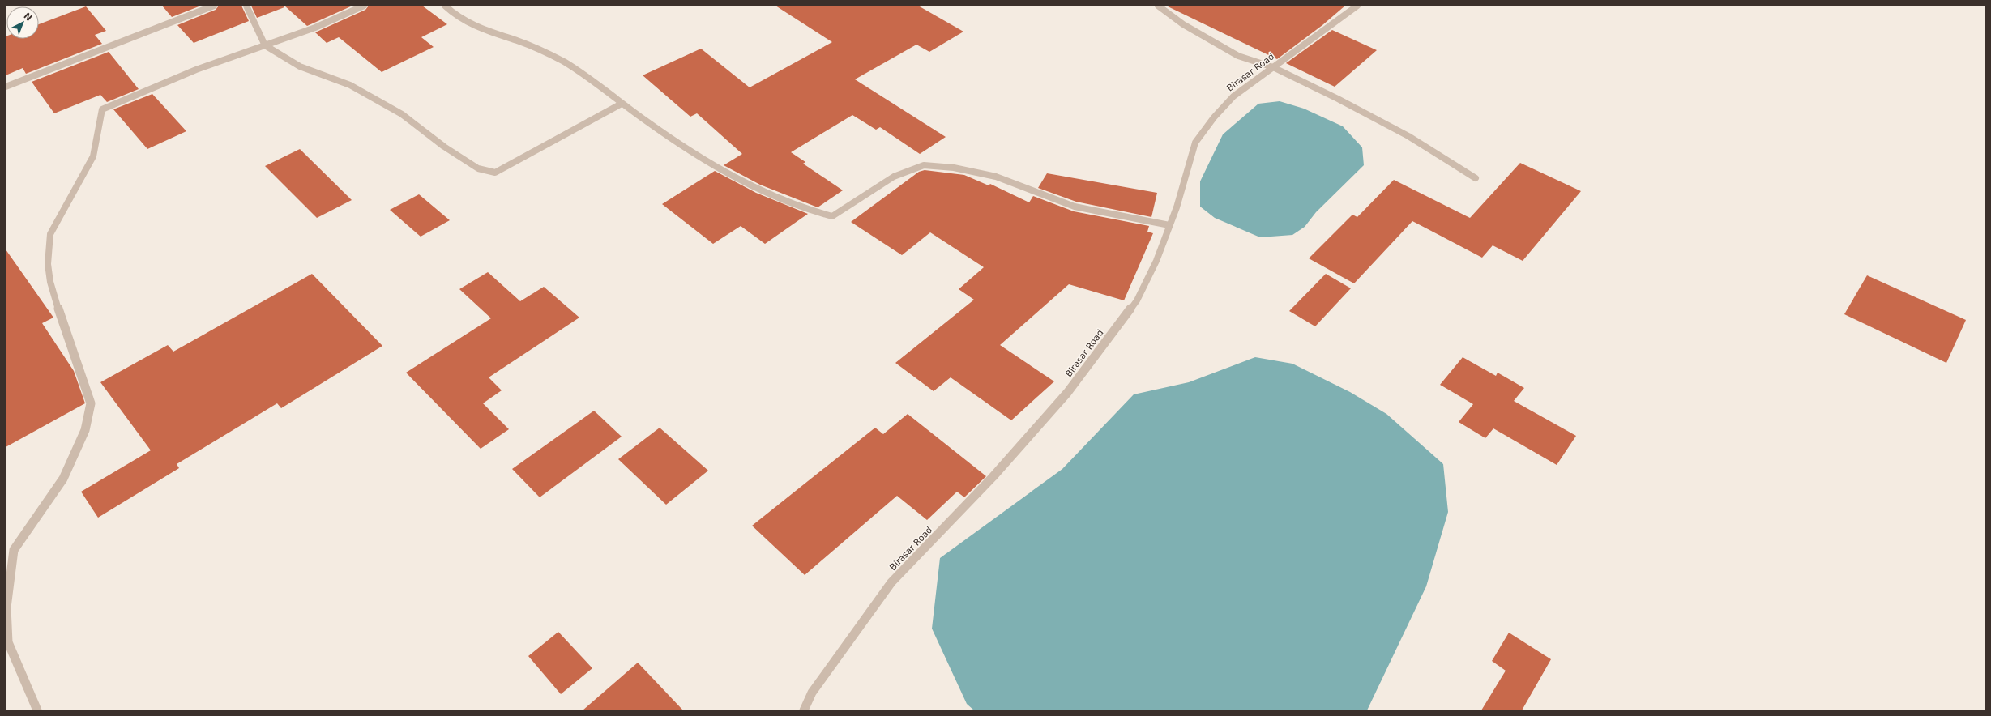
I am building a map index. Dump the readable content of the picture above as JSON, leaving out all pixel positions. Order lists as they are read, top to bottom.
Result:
{
  "streets": {
    "street": ["Birasar Road"]
  },
  "north": "top right"
}
